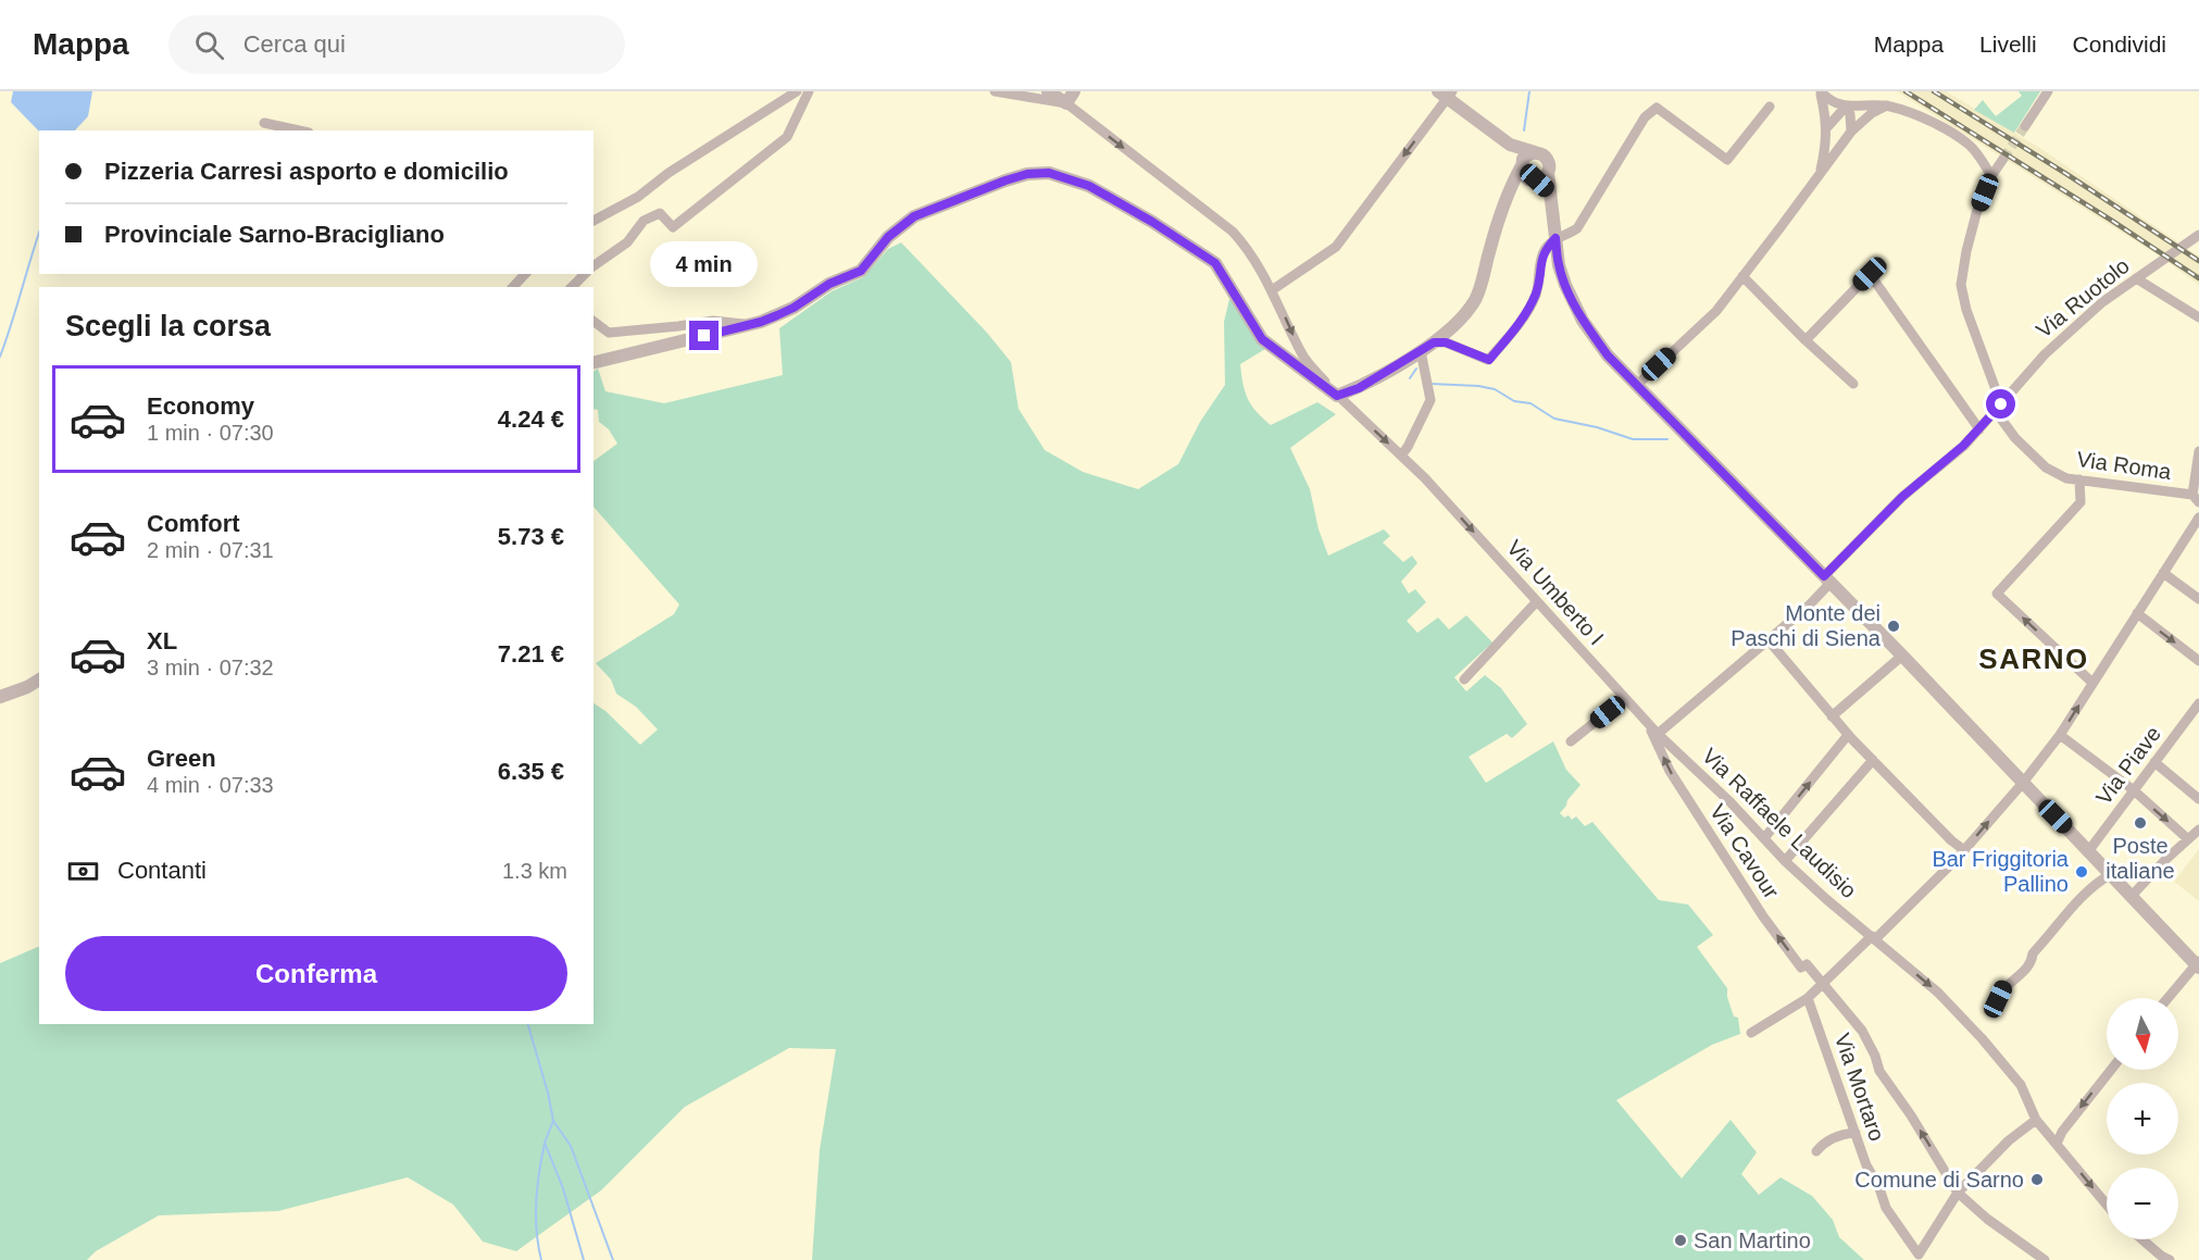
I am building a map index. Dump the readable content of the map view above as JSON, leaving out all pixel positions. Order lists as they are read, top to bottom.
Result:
{
  "streets": {
    "street": [
      "Via Ruotolo",
      "Via Roma",
      "Via Umberto I",
      "Via Piave",
      "Via Raffaele Laudisio",
      "Via Cavour",
      "Via Mortaro"
    ]
  },
  "crossings": [
    ["Via Ruotolo", "Via Roma"],
    ["Via Ruotolo", "Via Umberto I"],
    ["Via Ruotolo", "Via Raffaele Laudisio"],
    ["Via Umberto I", "Via Raffaele Laudisio"],
    ["Via Umberto I", "Via Cavour"]
  ],
  "one_way": ["Via Umberto I", "Via Raffaele Laudisio", "Via Cavour"],
  "districts": ["SARNO"],
  "places": [
    "Monte dei Paschi di Siena",
    "Poste italiane",
    "Bar Friggitoria Pallino",
    "Comune di Sarno",
    "San Martino"
  ],
  "north": "bottom",
  "page": {
    "header": "Mappa",
    "search": "Cerca qui",
    "nav": ["Mappa", "Livelli", "Condividi"],
    "banner": ["Pizzeria Carresi asporto e domicilio", "Provinciale Sarno-Bracigliano"],
    "bubble": "4 min",
    "heading": "Scegli la corsa",
    "list": [
      {
        "name": "Economy",
        "note": "1 min · 07:30",
        "value": "4.24 €"
      },
      {
        "name": "Comfort",
        "note": "2 min · 07:31",
        "value": "5.73 €"
      },
      {
        "name": "XL",
        "note": "3 min · 07:32",
        "value": "7.21 €"
      },
      {
        "name": "Green",
        "note": "4 min · 07:33",
        "value": "6.35 €"
      }
    ],
    "pay": ["Contanti", "1.3 km"],
    "buttons": "Conferma",
    "map_buttons": ["+", "−"]
  }
}
